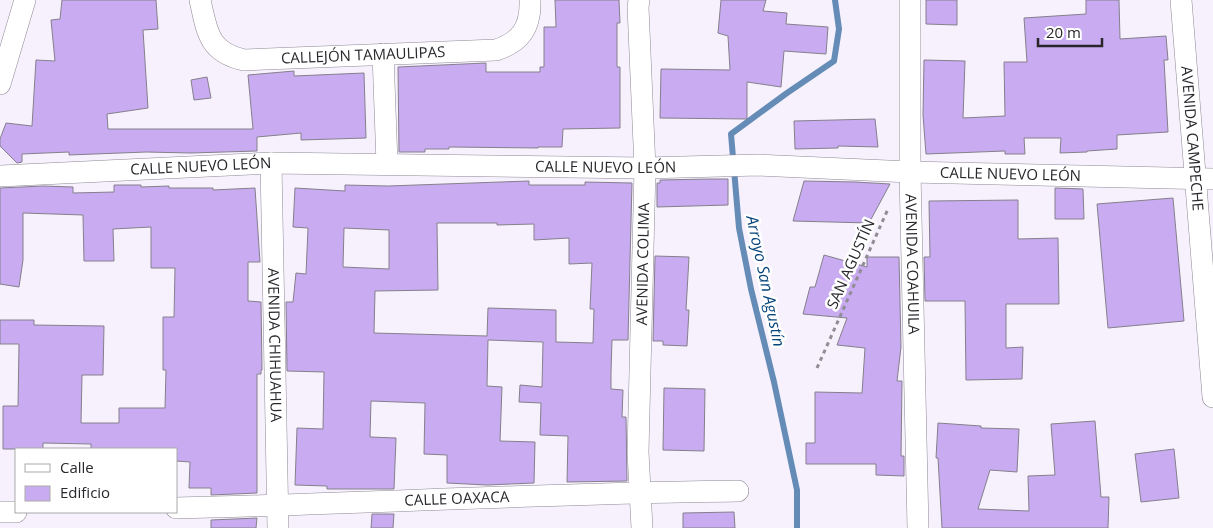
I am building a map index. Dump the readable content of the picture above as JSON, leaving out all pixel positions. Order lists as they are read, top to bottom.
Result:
{
  "streets": {
    "street": [
      "CALLEJÓN TAMAULIPAS",
      "AVENIDA CAMPECHE",
      "CALLE NUEVO LEÓN",
      "AVENIDA COLIMA",
      "AVENIDA COAHUILA",
      "AVENIDA CHIHUAHUA",
      "CALLE OAXACA"
    ],
    "path": ["SAN AGUSTÍN"]
  },
  "crossings": [
    ["AVENIDA CAMPECHE", "CALLE NUEVO LEÓN"],
    ["CALLE NUEVO LEÓN", "AVENIDA COLIMA"],
    ["CALLE NUEVO LEÓN", "AVENIDA COAHUILA"],
    ["CALLE NUEVO LEÓN", "AVENIDA CHIHUAHUA"],
    ["AVENIDA COLIMA", "CALLE OAXACA"],
    ["AVENIDA CHIHUAHUA", "CALLE OAXACA"]
  ],
  "water": ["Arroyo San Agustín"],
  "legend": ["Calle", "Edificio"],
  "scale_bar": "20 m"
}
